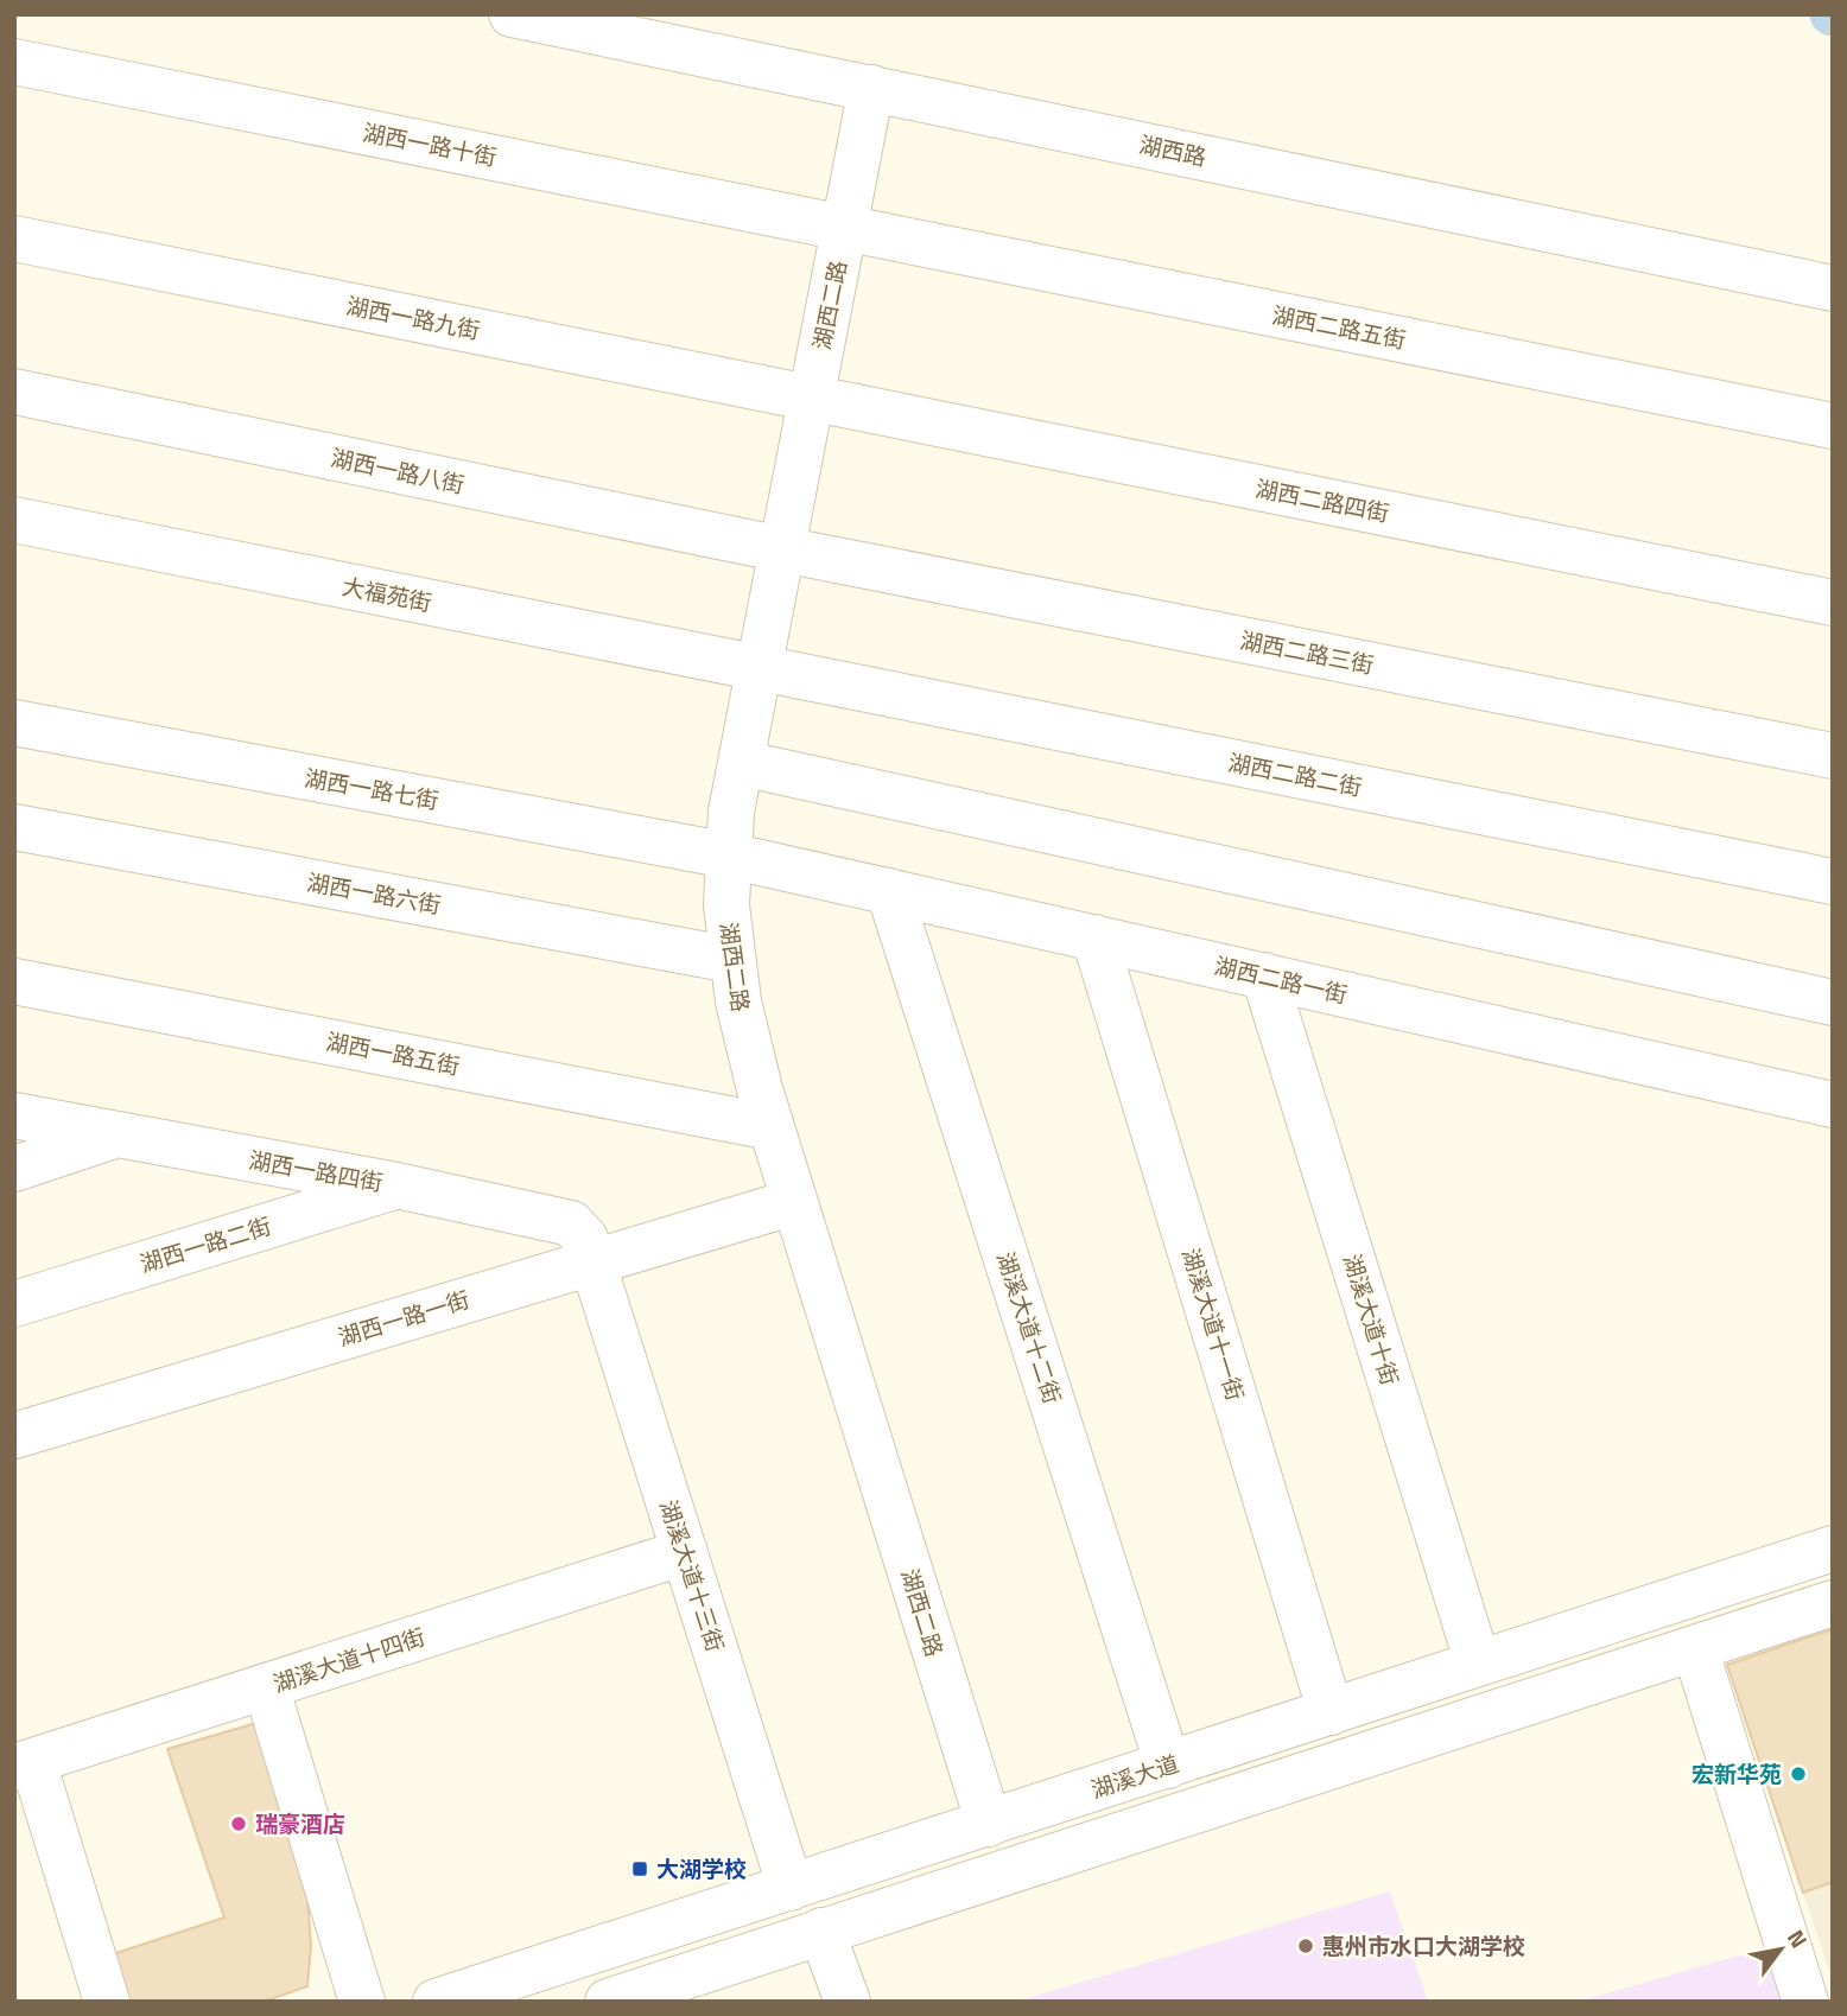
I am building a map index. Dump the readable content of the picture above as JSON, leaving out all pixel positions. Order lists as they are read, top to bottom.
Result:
{
  "streets": {
    "street": [
      "湖西一路十街",
      "湖西路",
      "湖西二路",
      "湖西一路九街",
      "湖西二路五街",
      "湖西一路八街",
      "湖西二路四街",
      "大福苑街",
      "湖西二路三街",
      "湖西二路二街",
      "湖西一路七街",
      "湖西一路六街",
      "湖西二路一街",
      "湖西一路五街",
      "湖西一路四街",
      "湖西一路二街",
      "湖西一路一街",
      "湖溪大道十街",
      "湖溪大道十一街",
      "湖溪大道十二街",
      "湖溪大道十三街",
      "湖溪大道十四街",
      "湖溪大道"
    ]
  },
  "crossings": [
    ["湖西一路十街", "湖西二路"],
    ["湖西一路十街", "湖西二路五街"],
    ["湖西路", "湖西二路"],
    ["湖西二路", "湖西一路九街"],
    ["湖西二路", "湖西二路五街"],
    ["湖西二路", "湖西一路八街"],
    ["湖西二路", "湖西二路四街"],
    ["湖西二路", "大福苑街"],
    ["湖西二路", "湖西二路三街"],
    ["湖西二路", "湖西二路二街"],
    ["湖西二路", "湖西一路七街"],
    ["湖西二路", "湖西一路六街"],
    ["湖西二路", "湖西二路一街"],
    ["湖西二路", "湖西一路五街"],
    ["湖西二路", "湖西一路一街"],
    ["湖西二路", "湖溪大道"],
    ["湖西一路九街", "湖西二路四街"],
    ["湖西一路八街", "湖西二路三街"],
    ["大福苑街", "湖西二路二街"],
    ["湖西一路七街", "湖西二路一街"],
    ["湖西二路一街", "湖溪大道十街"],
    ["湖西二路一街", "湖溪大道十一街"],
    ["湖西二路一街", "湖溪大道十二街"],
    ["湖西一路四街", "湖西一路二街"],
    ["湖西一路四街", "湖西一路一街"],
    ["湖西一路四街", "湖溪大道十三街"],
    ["湖西一路一街", "湖溪大道十三街"],
    ["湖溪大道十街", "湖溪大道"],
    ["湖溪大道十一街", "湖溪大道"],
    ["湖溪大道十二街", "湖溪大道"],
    ["湖溪大道十三街", "湖溪大道十四街"],
    ["湖溪大道十三街", "湖溪大道"]
  ],
  "places": {
    "other": ["宏新华苑", "瑞豪酒店", "惠州市水口大湖学校"],
    "transit": ["大湖学校"]
  },
  "north": "top right"
}
